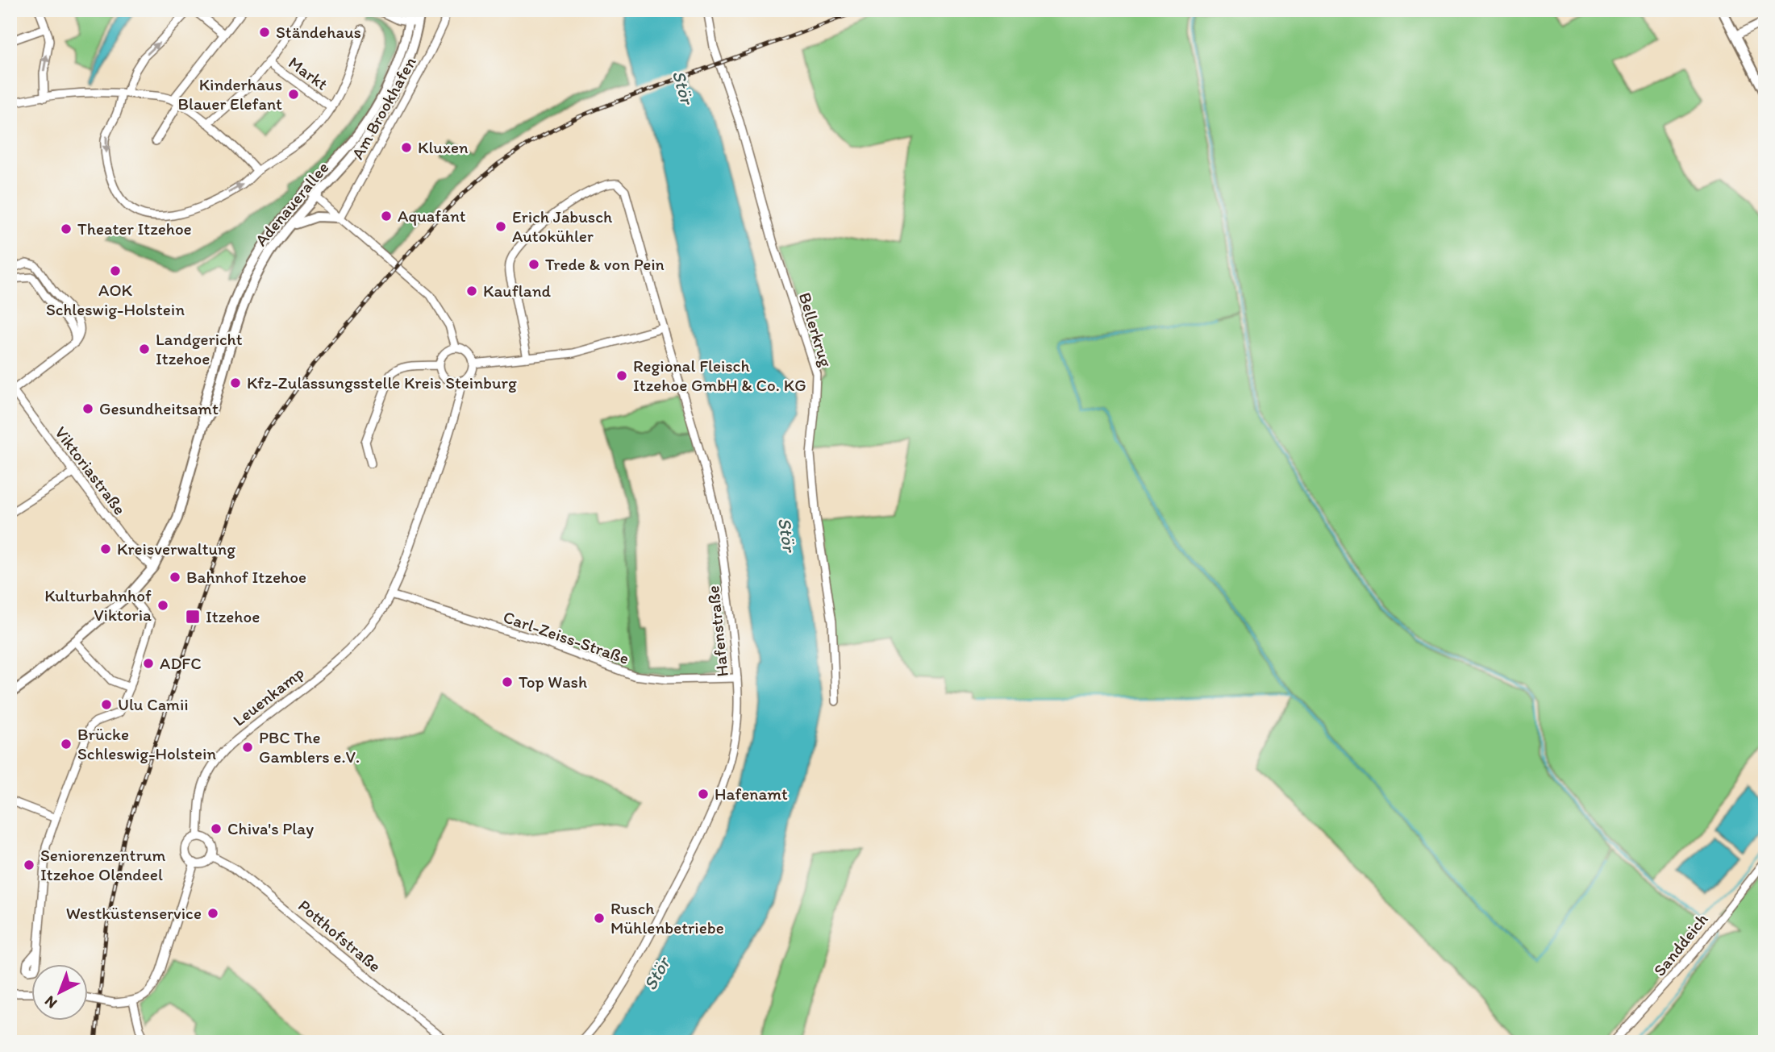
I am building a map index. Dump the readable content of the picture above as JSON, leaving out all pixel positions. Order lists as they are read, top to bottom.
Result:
{
  "streets": {
    "main road": ["Adenauerallee"],
    "street": [
      "Markt",
      "Am Brookhafen",
      "Bellerkrug",
      "Viktoriastraße",
      "Hafenstraße",
      "Carl-Zeiss-Straße",
      "Leuenkamp",
      "Potthofstraße",
      "Sanddeich"
    ]
  },
  "crossings": [
    ["Adenauerallee", "Viktoriastraße"],
    ["Hafenstraße", "Carl-Zeiss-Straße"],
    ["Carl-Zeiss-Straße", "Leuenkamp"],
    ["Leuenkamp", "Potthofstraße"]
  ],
  "water": ["Stör"],
  "places": {
    "other": [
      "Ständehaus",
      "Kinderhaus Blauer Elefant",
      "Kluxen",
      "Aquafant",
      "Erich Jabusch Autokühler",
      "Theater Itzehoe",
      "Trede & von Pein",
      "AOK Schleswig-Holstein",
      "Kaufland",
      "Landgericht Itzehoe",
      "Regional Fleisch Itzehoe GmbH & Co. KG",
      "Kfz-Zulassungsstelle Kreis Steinburg",
      "Gesundheitsamt",
      "Kreisverwaltung",
      "Bahnhof Itzehoe",
      "Kulturbahnhof Viktoria",
      "ADFC",
      "Top Wash",
      "Ulu Camii",
      "Brücke Schleswig-Holstein",
      "PBC The Gamblers e.V.",
      "Hafenamt",
      "Chiva's Play",
      "Seniorenzentrum Itzehoe Olendeel",
      "Westküstenservice",
      "Rusch Mühlenbetriebe"
    ],
    "transit": ["Itzehoe"]
  },
  "north": "bottom left"
}
